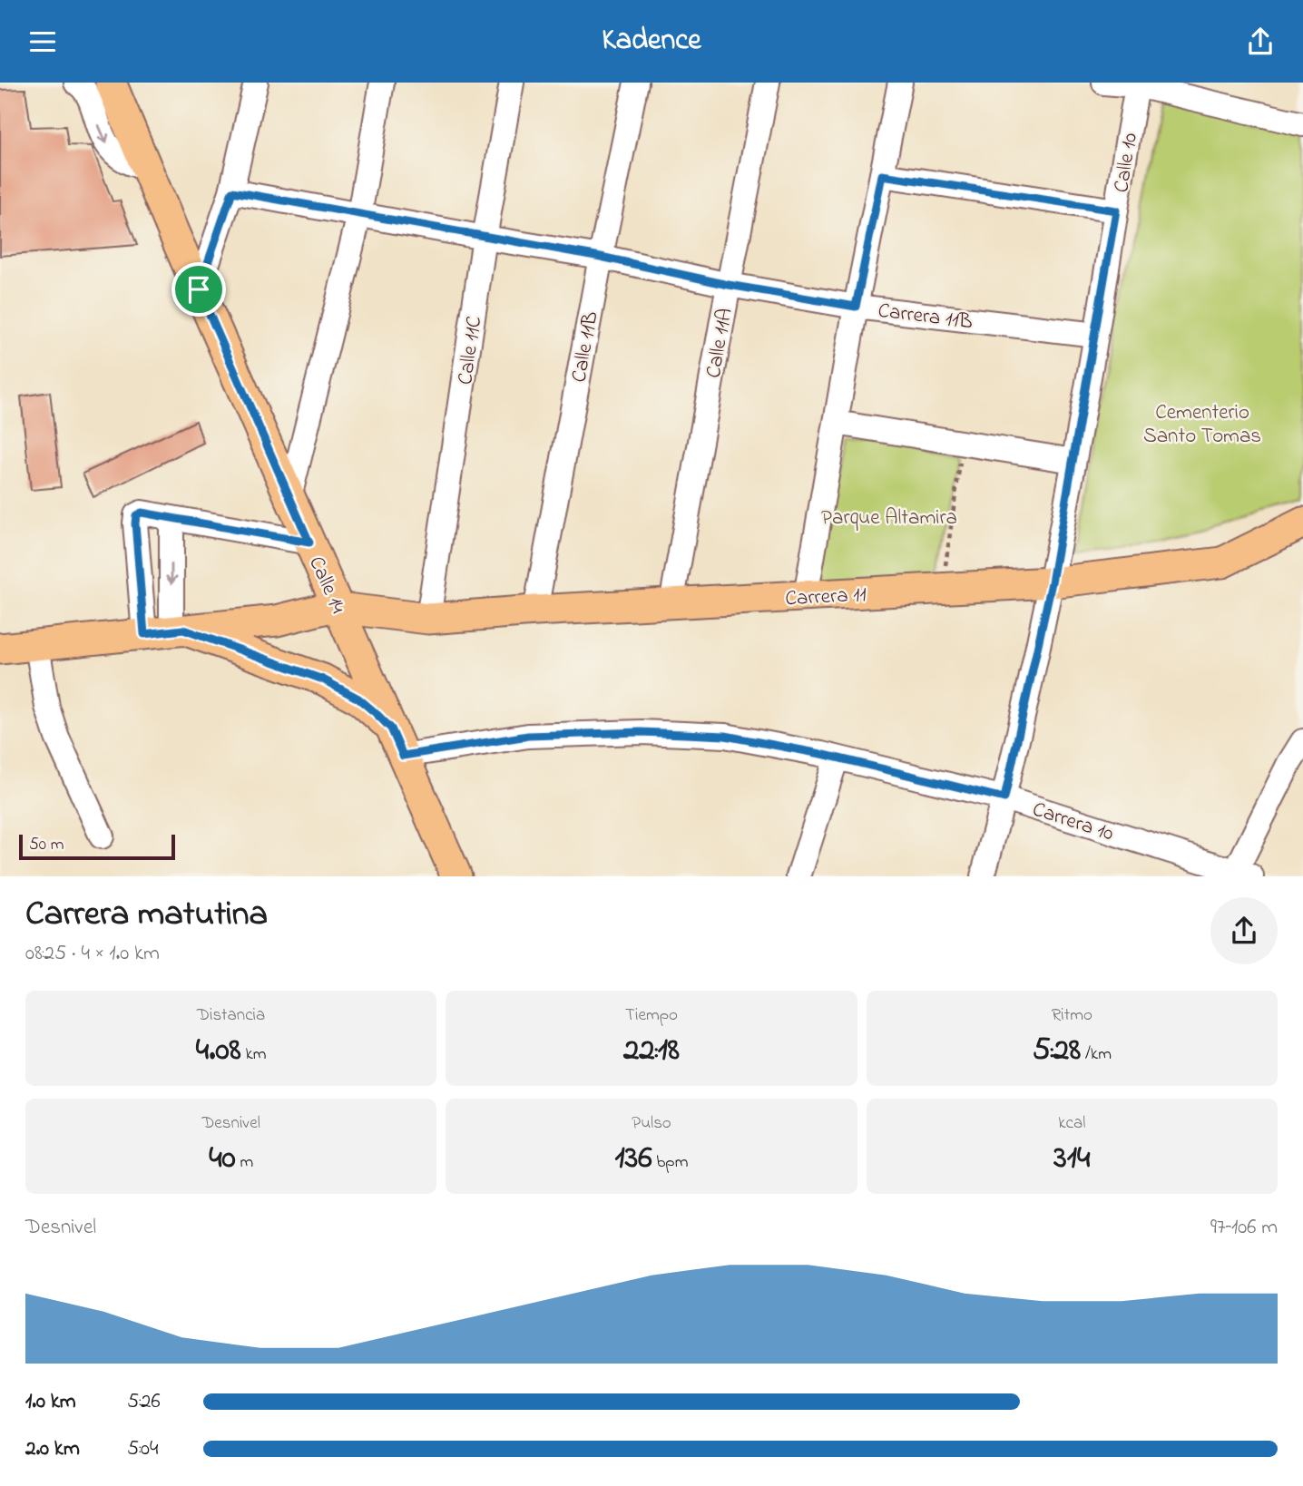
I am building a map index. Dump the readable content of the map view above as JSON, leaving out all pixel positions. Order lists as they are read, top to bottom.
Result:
{
  "streets": {
    "main road": ["Calle 14", "Carrera 11"],
    "street": [
      "Calle 10",
      "Carrera 11B",
      "Calle 11A",
      "Calle 11B",
      "Calle 11C",
      "Carrera 10"
    ]
  },
  "crossings": [
    ["Calle 10", "Carrera 11B"],
    ["Calle 10", "Carrera 11"],
    ["Calle 10", "Carrera 10"],
    ["Carrera 11B", "Calle 11A"],
    ["Carrera 11B", "Calle 11B"],
    ["Carrera 11B", "Calle 11C"],
    ["Calle 11A", "Carrera 11"],
    ["Calle 11B", "Carrera 11"],
    ["Calle 11C", "Carrera 11"],
    ["Calle 14", "Carrera 11"],
    ["Calle 14", "Carrera 10"]
  ],
  "parks": ["Cementerio Santo Tomas", "Parque Altamira"],
  "scale_bar": "50 m",
  "page": {
    "header": "Kadence",
    "scale": "50 m",
    "heading": ["Carrera matutina", "08:25 · 4 × 1.0 km"],
    "stats": [
      ["Distancia", "4.08 km"],
      ["Tiempo", "22:18"],
      ["Ritmo", "5:28 /km"],
      ["Desnivel", "40 m"],
      ["Pulso", "136 bpm"],
      ["kcal", "314"]
    ],
    "chart": ["Desnivel", "97–106 m"],
    "list": [
      {
        "name": "1.0 km",
        "note": "5:26"
      },
      {
        "name": "2.0 km",
        "note": "5:04"
      }
    ]
  }
}
